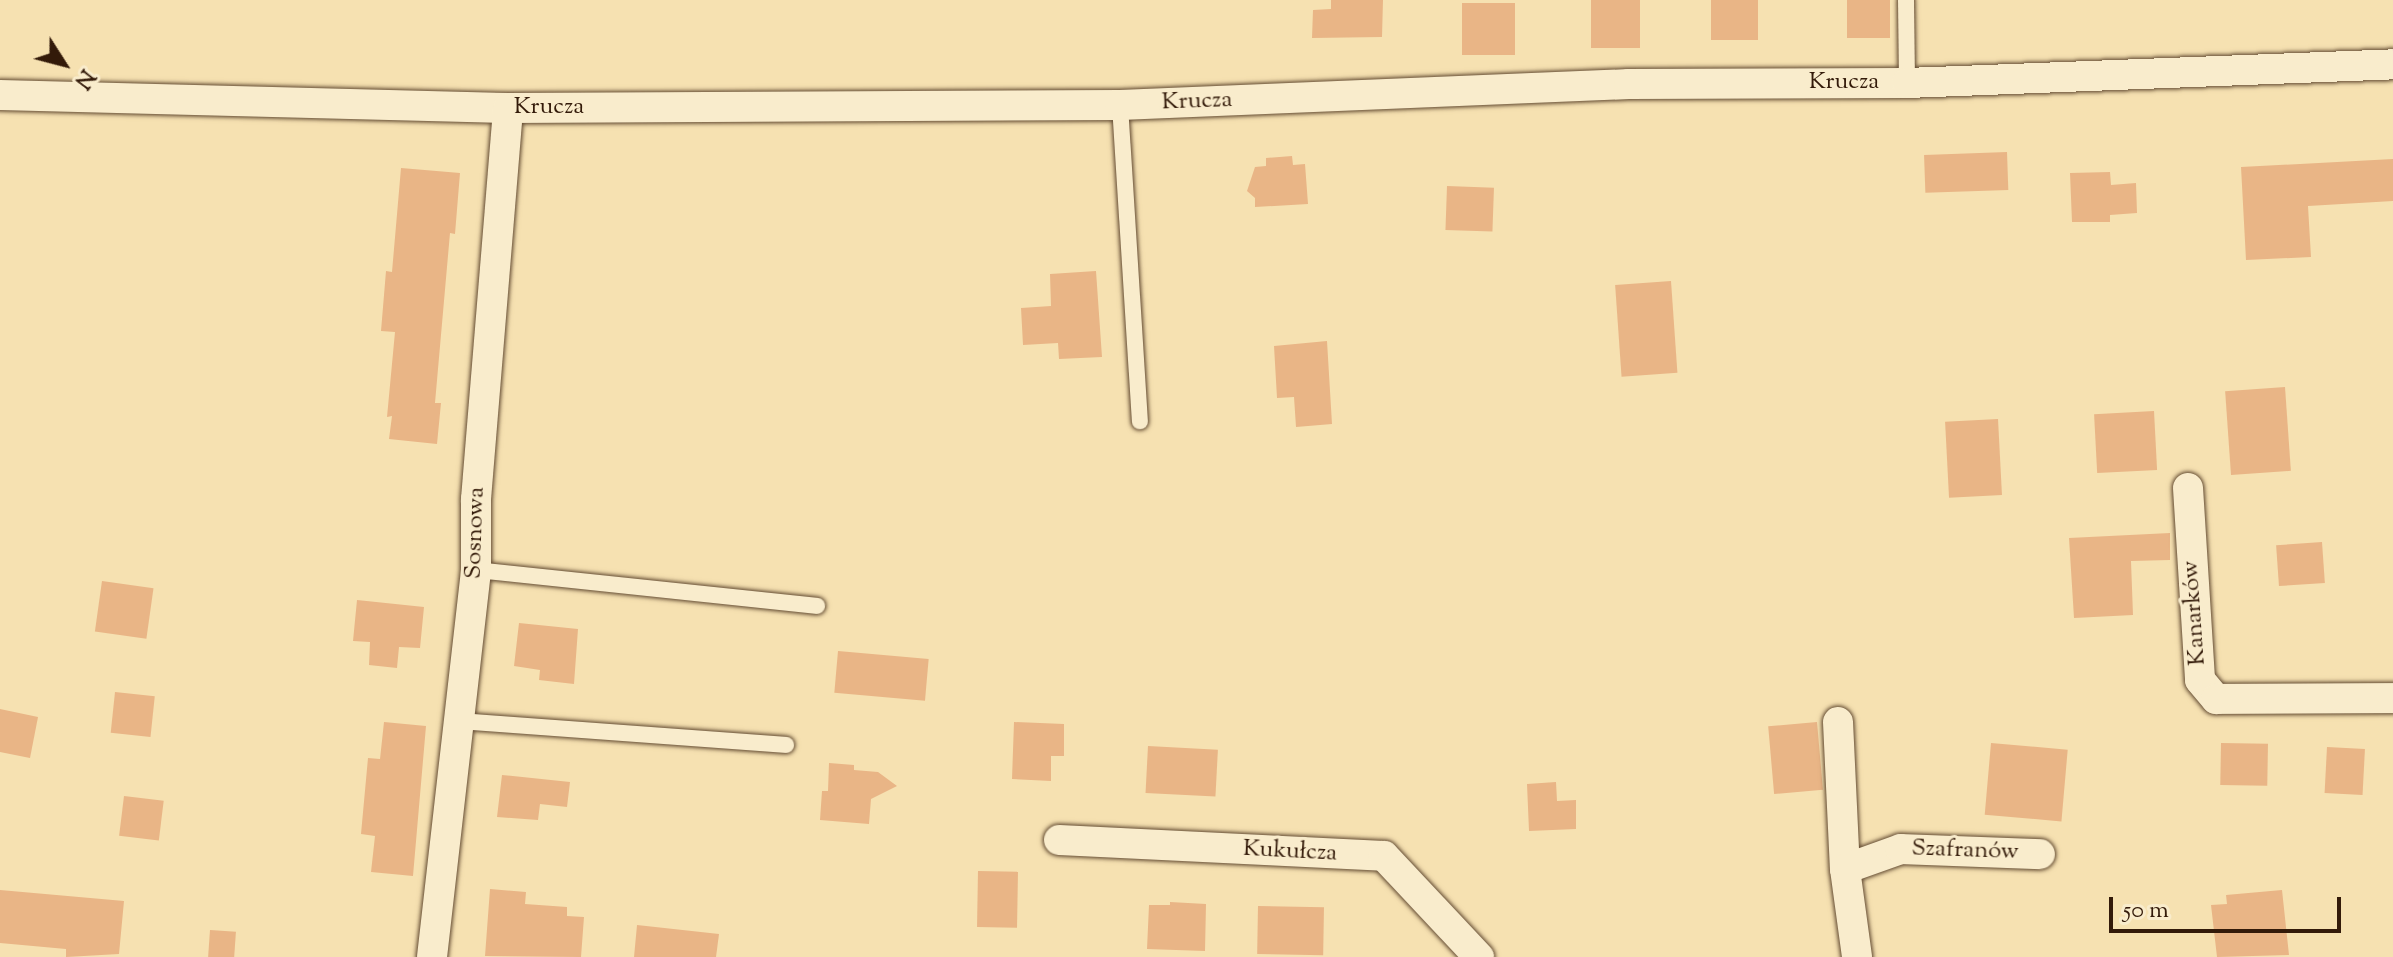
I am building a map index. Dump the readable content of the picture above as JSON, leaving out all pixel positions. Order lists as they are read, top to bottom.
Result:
{
  "streets": {
    "street": [
      "Krucza",
      "Sosnowa",
      "Kanarków",
      "Szafranów",
      "Kukułcza"
    ]
  },
  "crossings": [
    ["Krucza", "Sosnowa"]
  ],
  "scale_bar": "50 m",
  "north": "bottom right"
}
